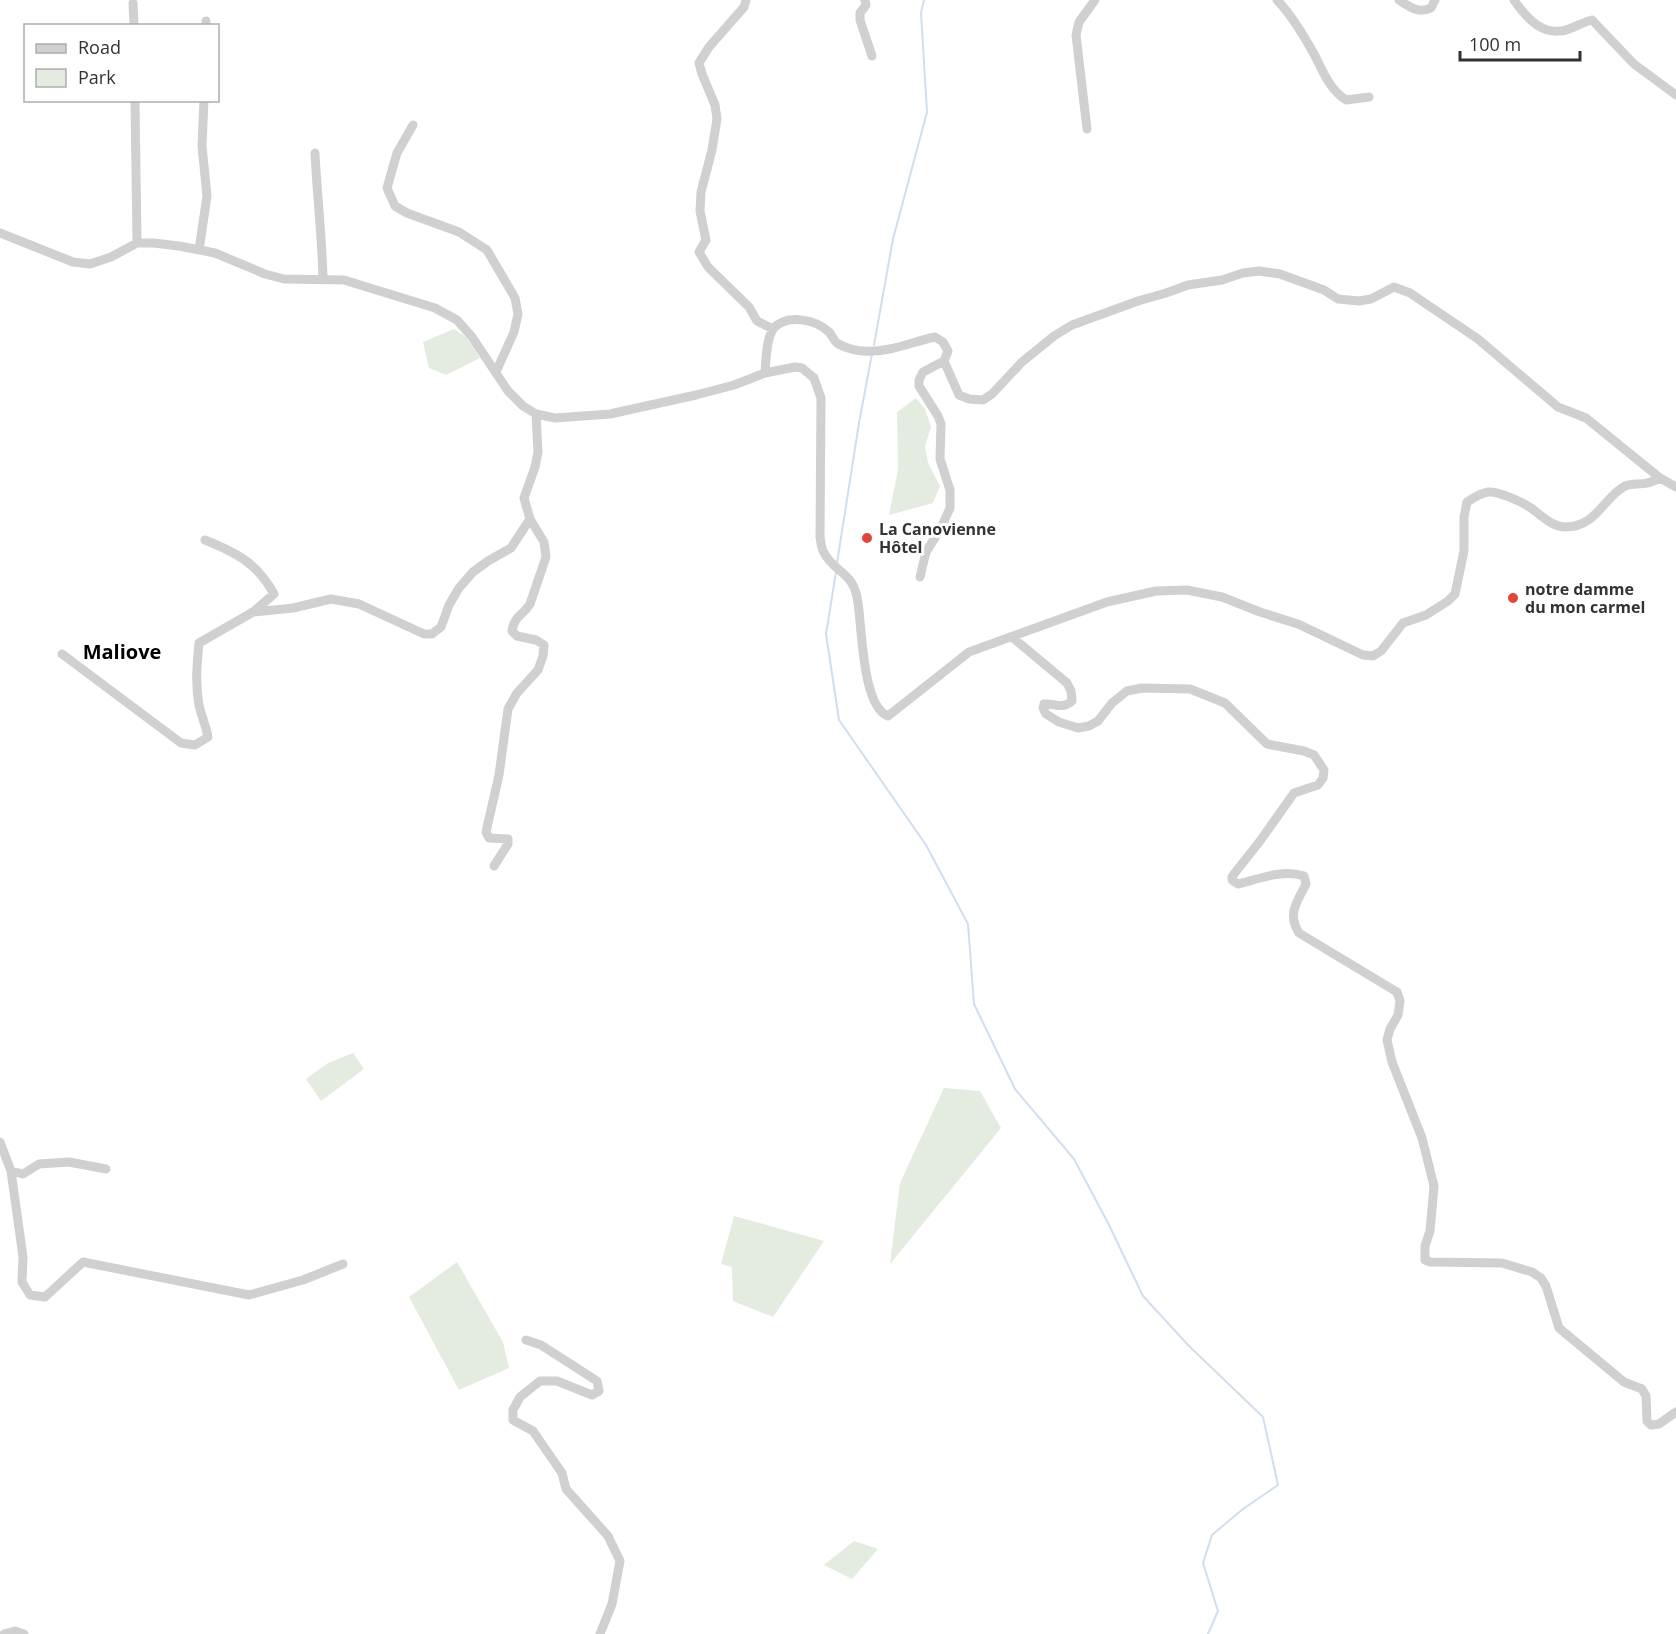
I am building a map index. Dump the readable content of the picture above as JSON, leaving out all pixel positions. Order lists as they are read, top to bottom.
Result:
{
  "districts": ["Maliove"],
  "places": ["La Canovienne Hôtel", "notre damme du mon carmel"],
  "legend": ["Road", "Park"],
  "scale_bar": "100 m"
}
